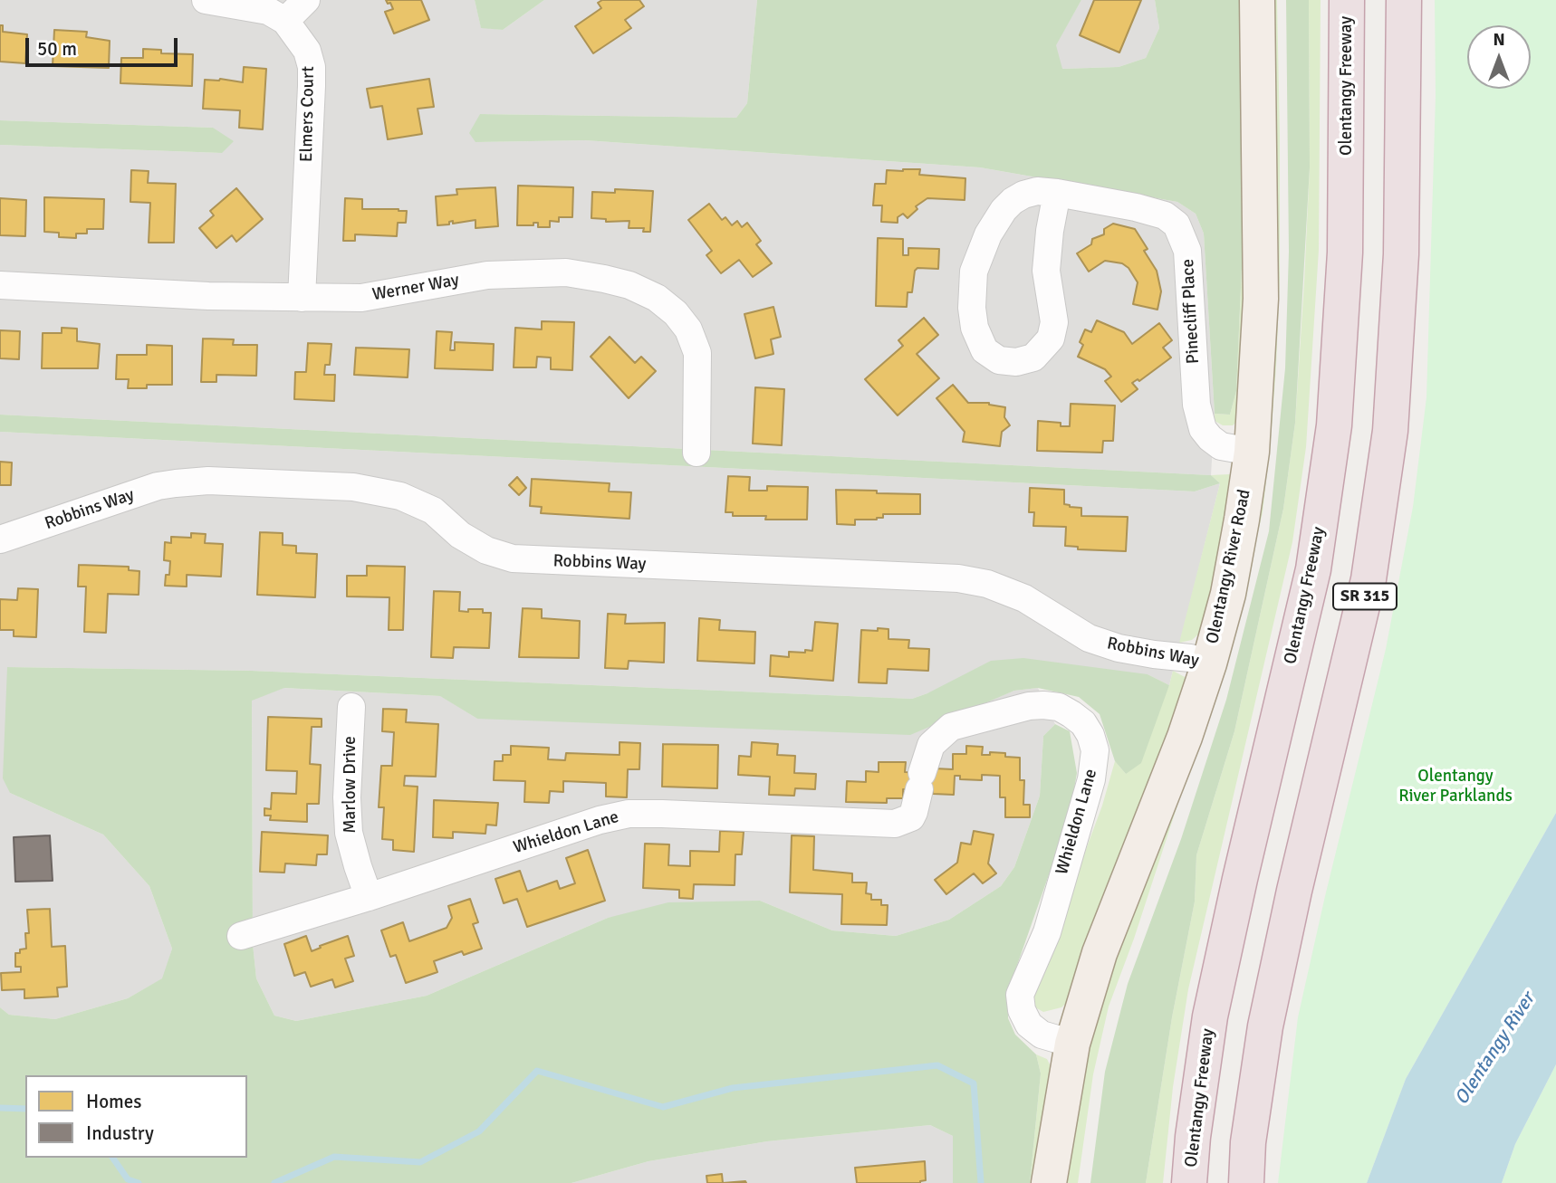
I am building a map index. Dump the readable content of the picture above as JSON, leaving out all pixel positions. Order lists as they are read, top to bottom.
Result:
{
  "streets": {
    "highway": ["Olentangy Freeway", "SR 315"],
    "main road": ["Olentangy River Road"],
    "street": [
      "Elmers Court",
      "Werner Way",
      "Pinecliff Place",
      "Robbins Way",
      "Marlow Drive",
      "Whieldon Lane"
    ]
  },
  "crossings": [
    ["Elmers Court", "Werner Way"],
    ["Pinecliff Place", "Olentangy River Road"],
    ["Robbins Way", "Olentangy River Road"],
    ["Olentangy River Road", "Whieldon Lane"],
    ["Marlow Drive", "Whieldon Lane"]
  ],
  "water": ["Olentangy River"],
  "parks": ["Olentangy River Parklands"],
  "legend": ["Homes", "Industry"],
  "scale_bar": "50 m",
  "north": "top"
}
